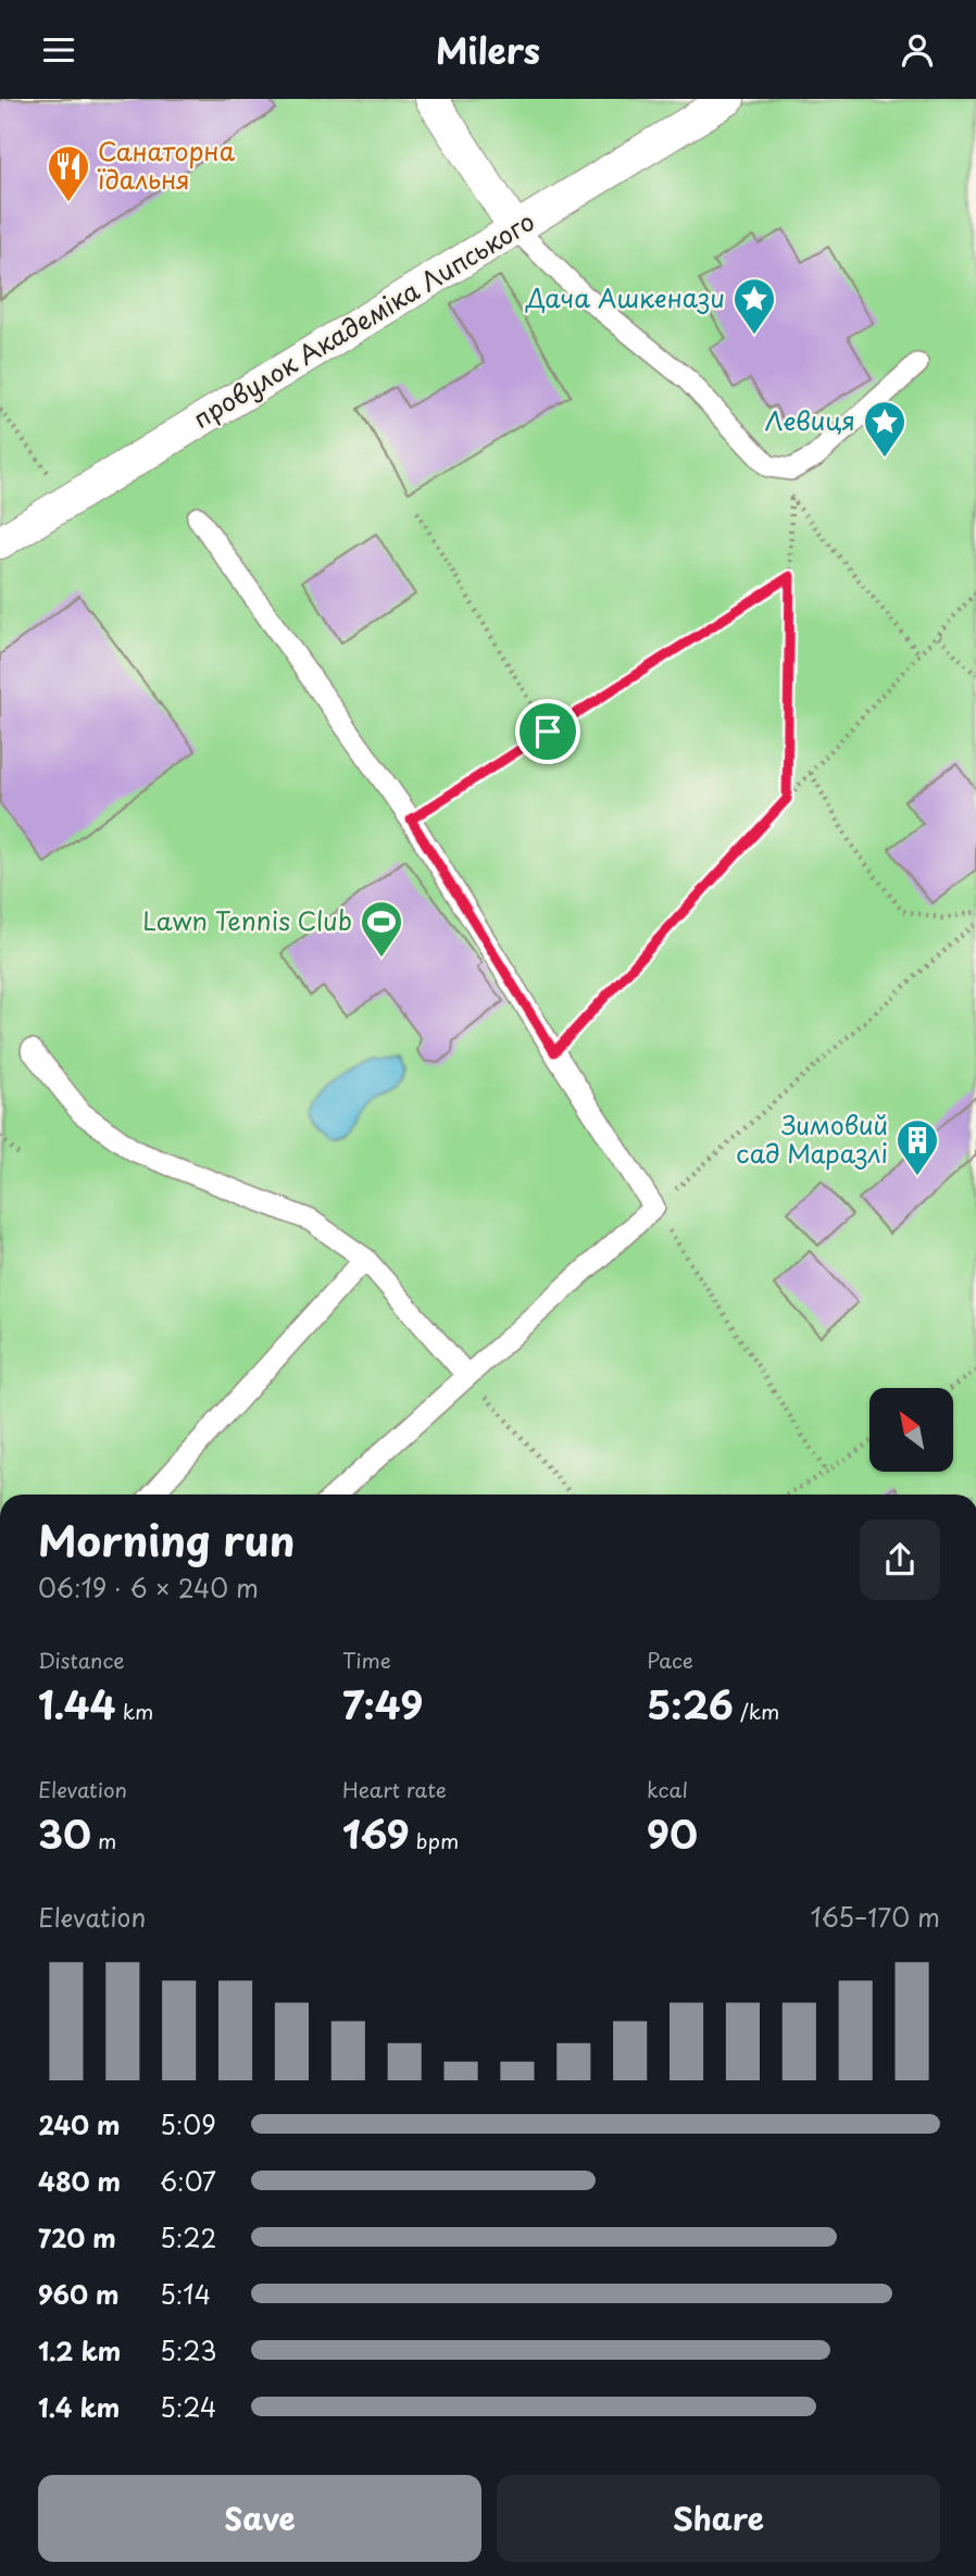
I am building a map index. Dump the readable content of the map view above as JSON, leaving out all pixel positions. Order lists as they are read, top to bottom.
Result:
{
  "streets": {
    "street": ["провулок Академіка Липського"]
  },
  "places": {
    "restaurant": ["Санаторна їдальня"],
    "place": ["Дача Ашкенази", "Левиця"],
    "sports": ["Lawn Tennis Club"],
    "building": ["Зимовий сад Маразлі"]
  },
  "north": "top left",
  "page": {
    "header": "Milers",
    "heading": ["Morning run", "06:19 · 6 × 240 m"],
    "stats": [
      ["Distance", "1.44 km"],
      ["Time", "7:49"],
      ["Pace", "5:26 /km"],
      ["Elevation", "30 m"],
      ["Heart rate", "169 bpm"],
      ["kcal", "90"]
    ],
    "chart": ["Elevation", "165–170 m"],
    "list": [
      {
        "name": "240 m",
        "note": "5:09"
      },
      {
        "name": "480 m",
        "note": "6:07"
      },
      {
        "name": "720 m",
        "note": "5:22"
      },
      {
        "name": "960 m",
        "note": "5:14"
      },
      {
        "name": "1.2 km",
        "note": "5:23"
      },
      {
        "name": "1.4 km",
        "note": "5:24"
      }
    ],
    "buttons": ["Save", "Share"]
  }
}
